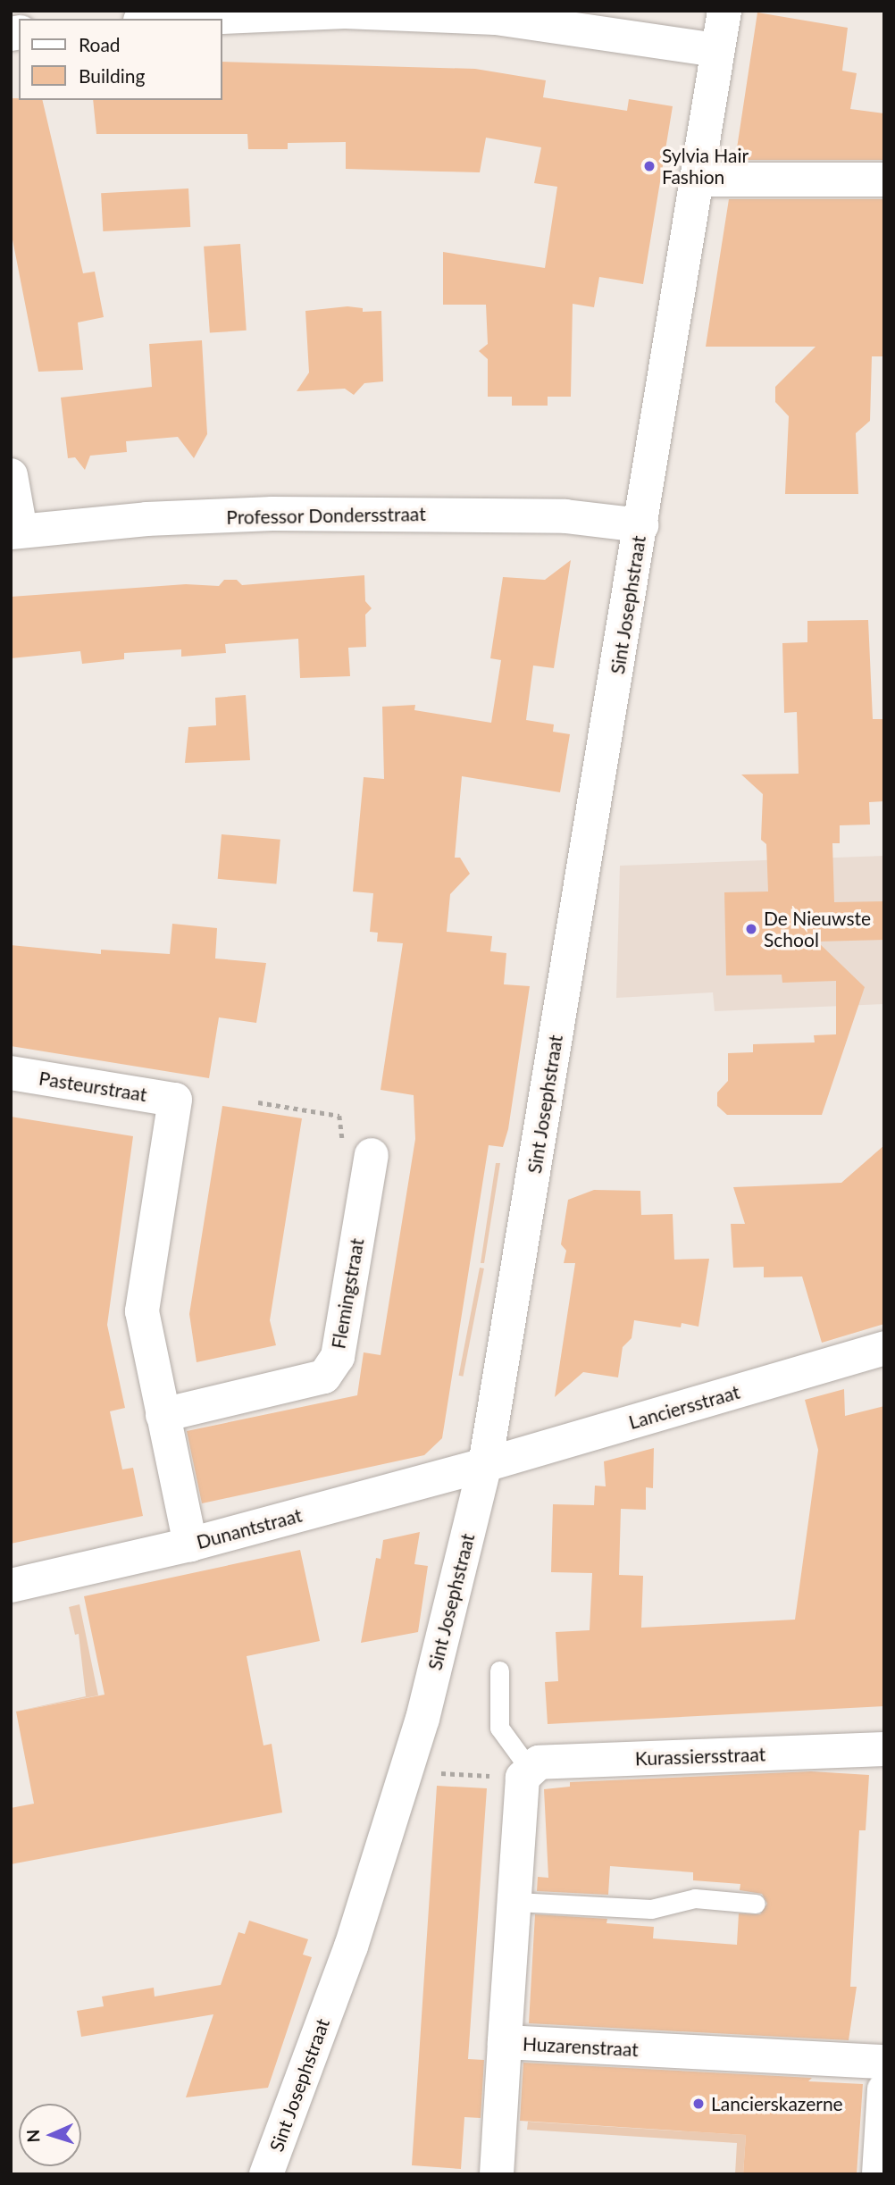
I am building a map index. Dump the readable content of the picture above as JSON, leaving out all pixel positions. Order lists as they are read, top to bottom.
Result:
{
  "streets": {
    "street": [
      "Professor Dondersstraat",
      "Sint Josephstraat",
      "Pasteurstraat",
      "Flemingstraat",
      "Lanciersstraat",
      "Dunantstraat",
      "Kurassiersstraat",
      "Huzarenstraat"
    ]
  },
  "crossings": [
    ["Professor Dondersstraat", "Sint Josephstraat"],
    ["Sint Josephstraat", "Lanciersstraat"],
    ["Sint Josephstraat", "Dunantstraat"],
    ["Pasteurstraat", "Flemingstraat"],
    ["Lanciersstraat", "Dunantstraat"],
    ["Kurassiersstraat", "Huzarenstraat"]
  ],
  "places": ["Sylvia Hair Fashion", "De Nieuwste School", "Lancierskazerne"],
  "legend": ["Road", "Building"],
  "north": "left"
}
